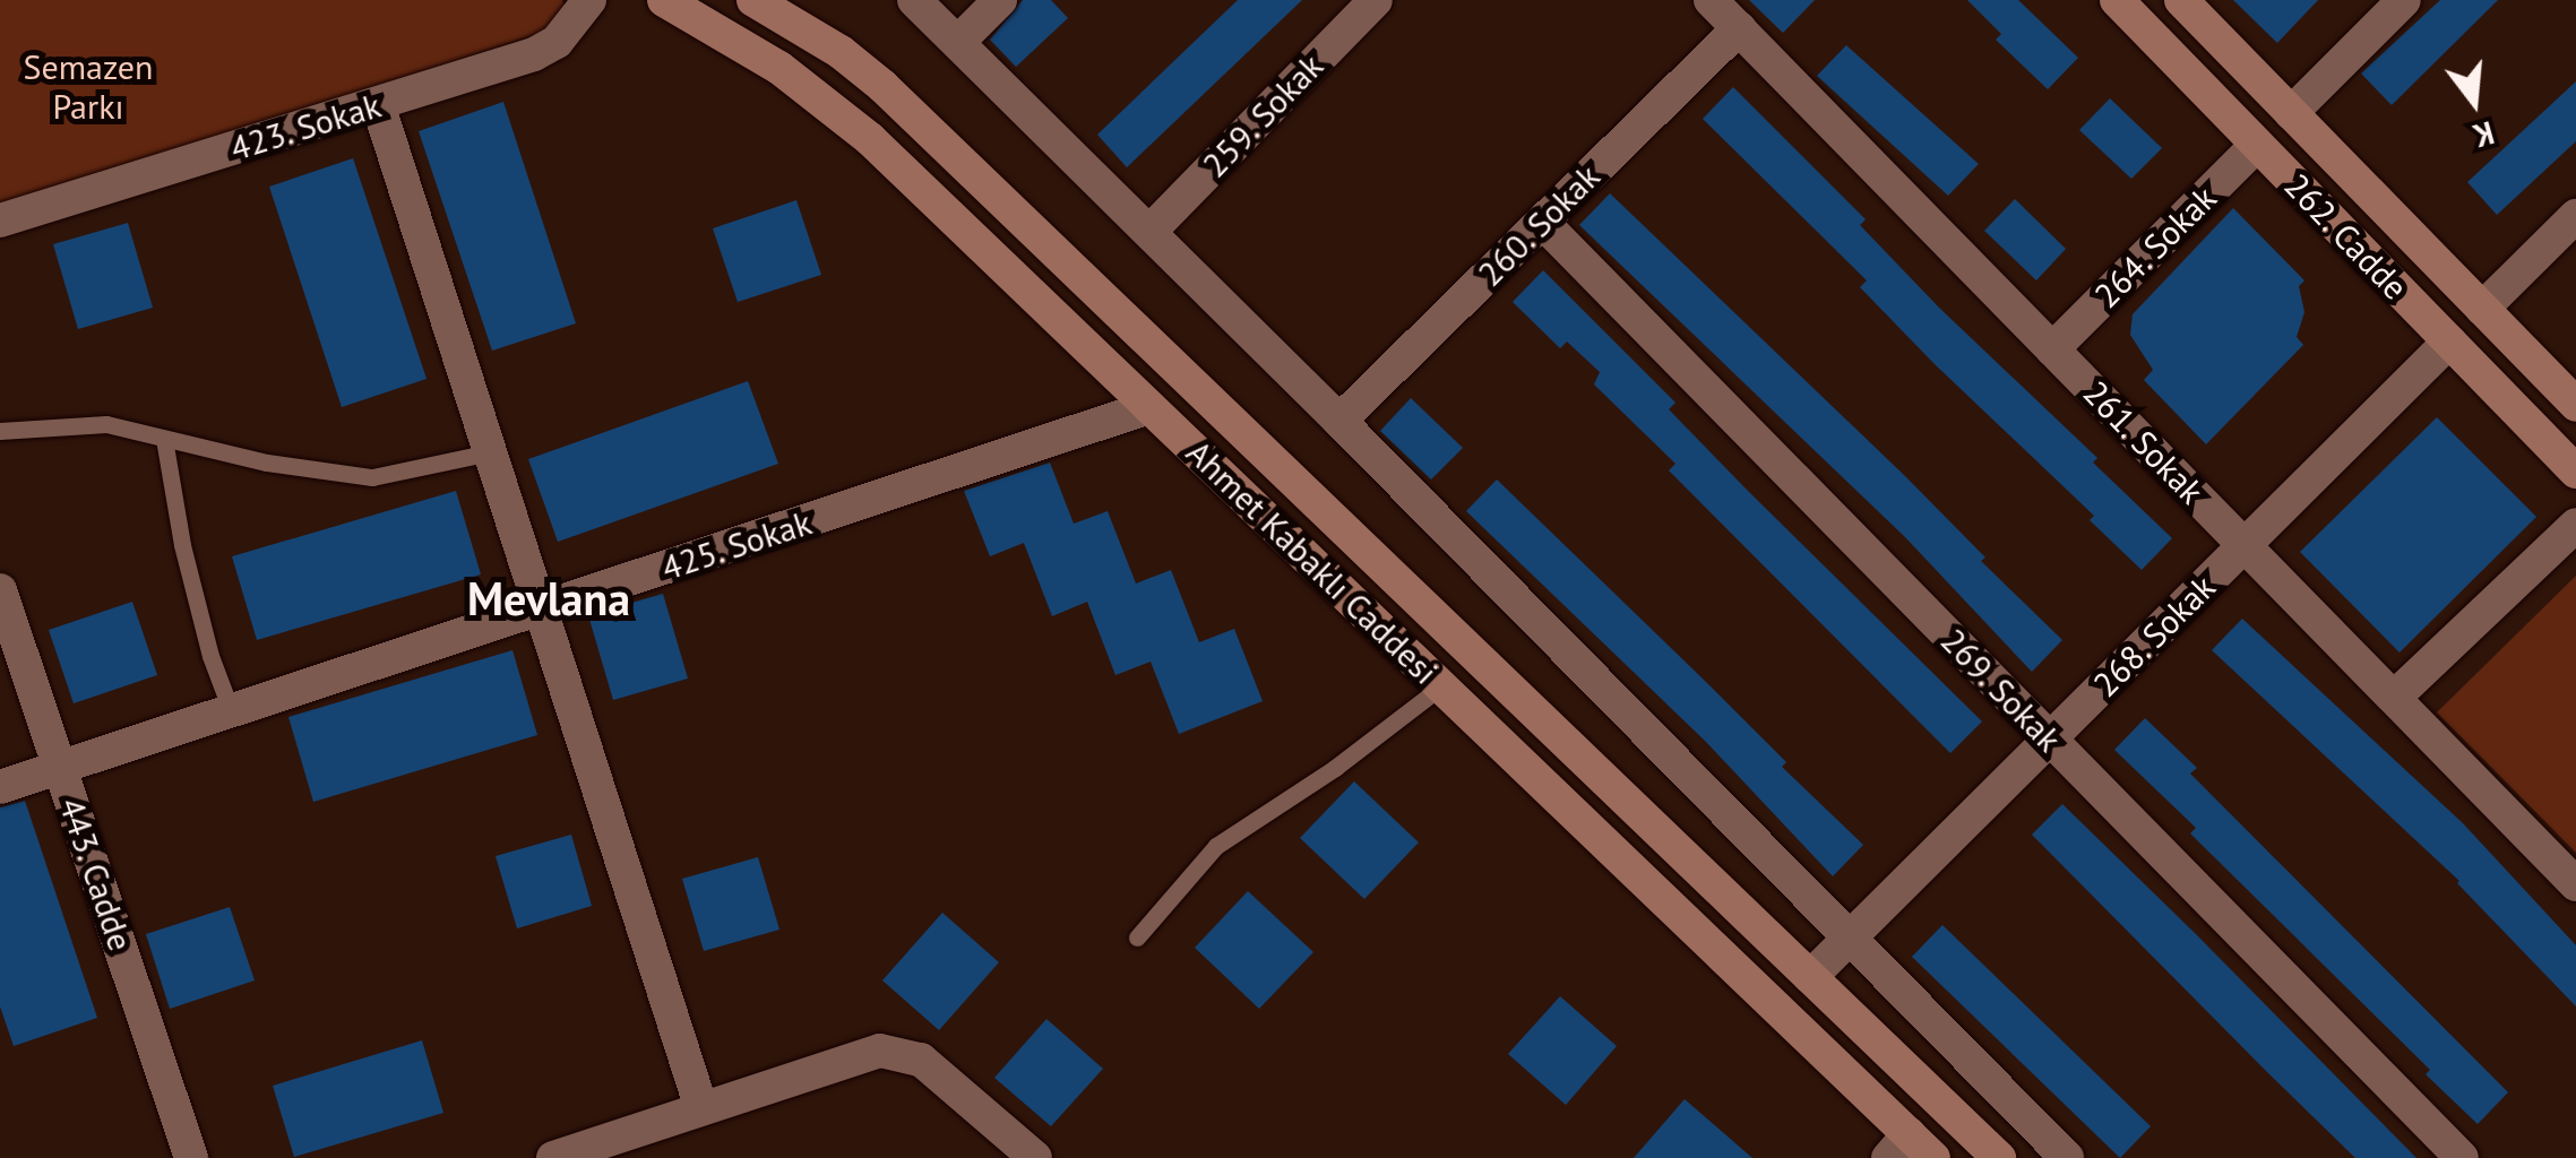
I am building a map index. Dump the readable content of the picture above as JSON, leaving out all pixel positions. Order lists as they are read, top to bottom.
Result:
{
  "streets": {
    "main road": ["262. Cadde", "Ahmet Kabaklı Caddesi"],
    "street": [
      "259. Sokak",
      "423. Sokak",
      "260. Sokak",
      "264. Sokak",
      "261. Sokak",
      "425. Sokak",
      "268. Sokak",
      "269. Sokak",
      "443. Cadde"
    ]
  },
  "crossings": [
    ["260. Sokak", "261. Sokak"],
    ["260. Sokak", "269. Sokak"],
    ["262. Cadde", "264. Sokak"],
    ["262. Cadde", "268. Sokak"],
    ["264. Sokak", "261. Sokak"],
    ["261. Sokak", "268. Sokak"],
    ["425. Sokak", "Ahmet Kabaklı Caddesi"],
    ["425. Sokak", "443. Cadde"],
    ["Ahmet Kabaklı Caddesi", "268. Sokak"],
    ["268. Sokak", "269. Sokak"]
  ],
  "districts": ["Mevlana"],
  "parks": ["Semazen Parkı"],
  "north": "bottom"
}
